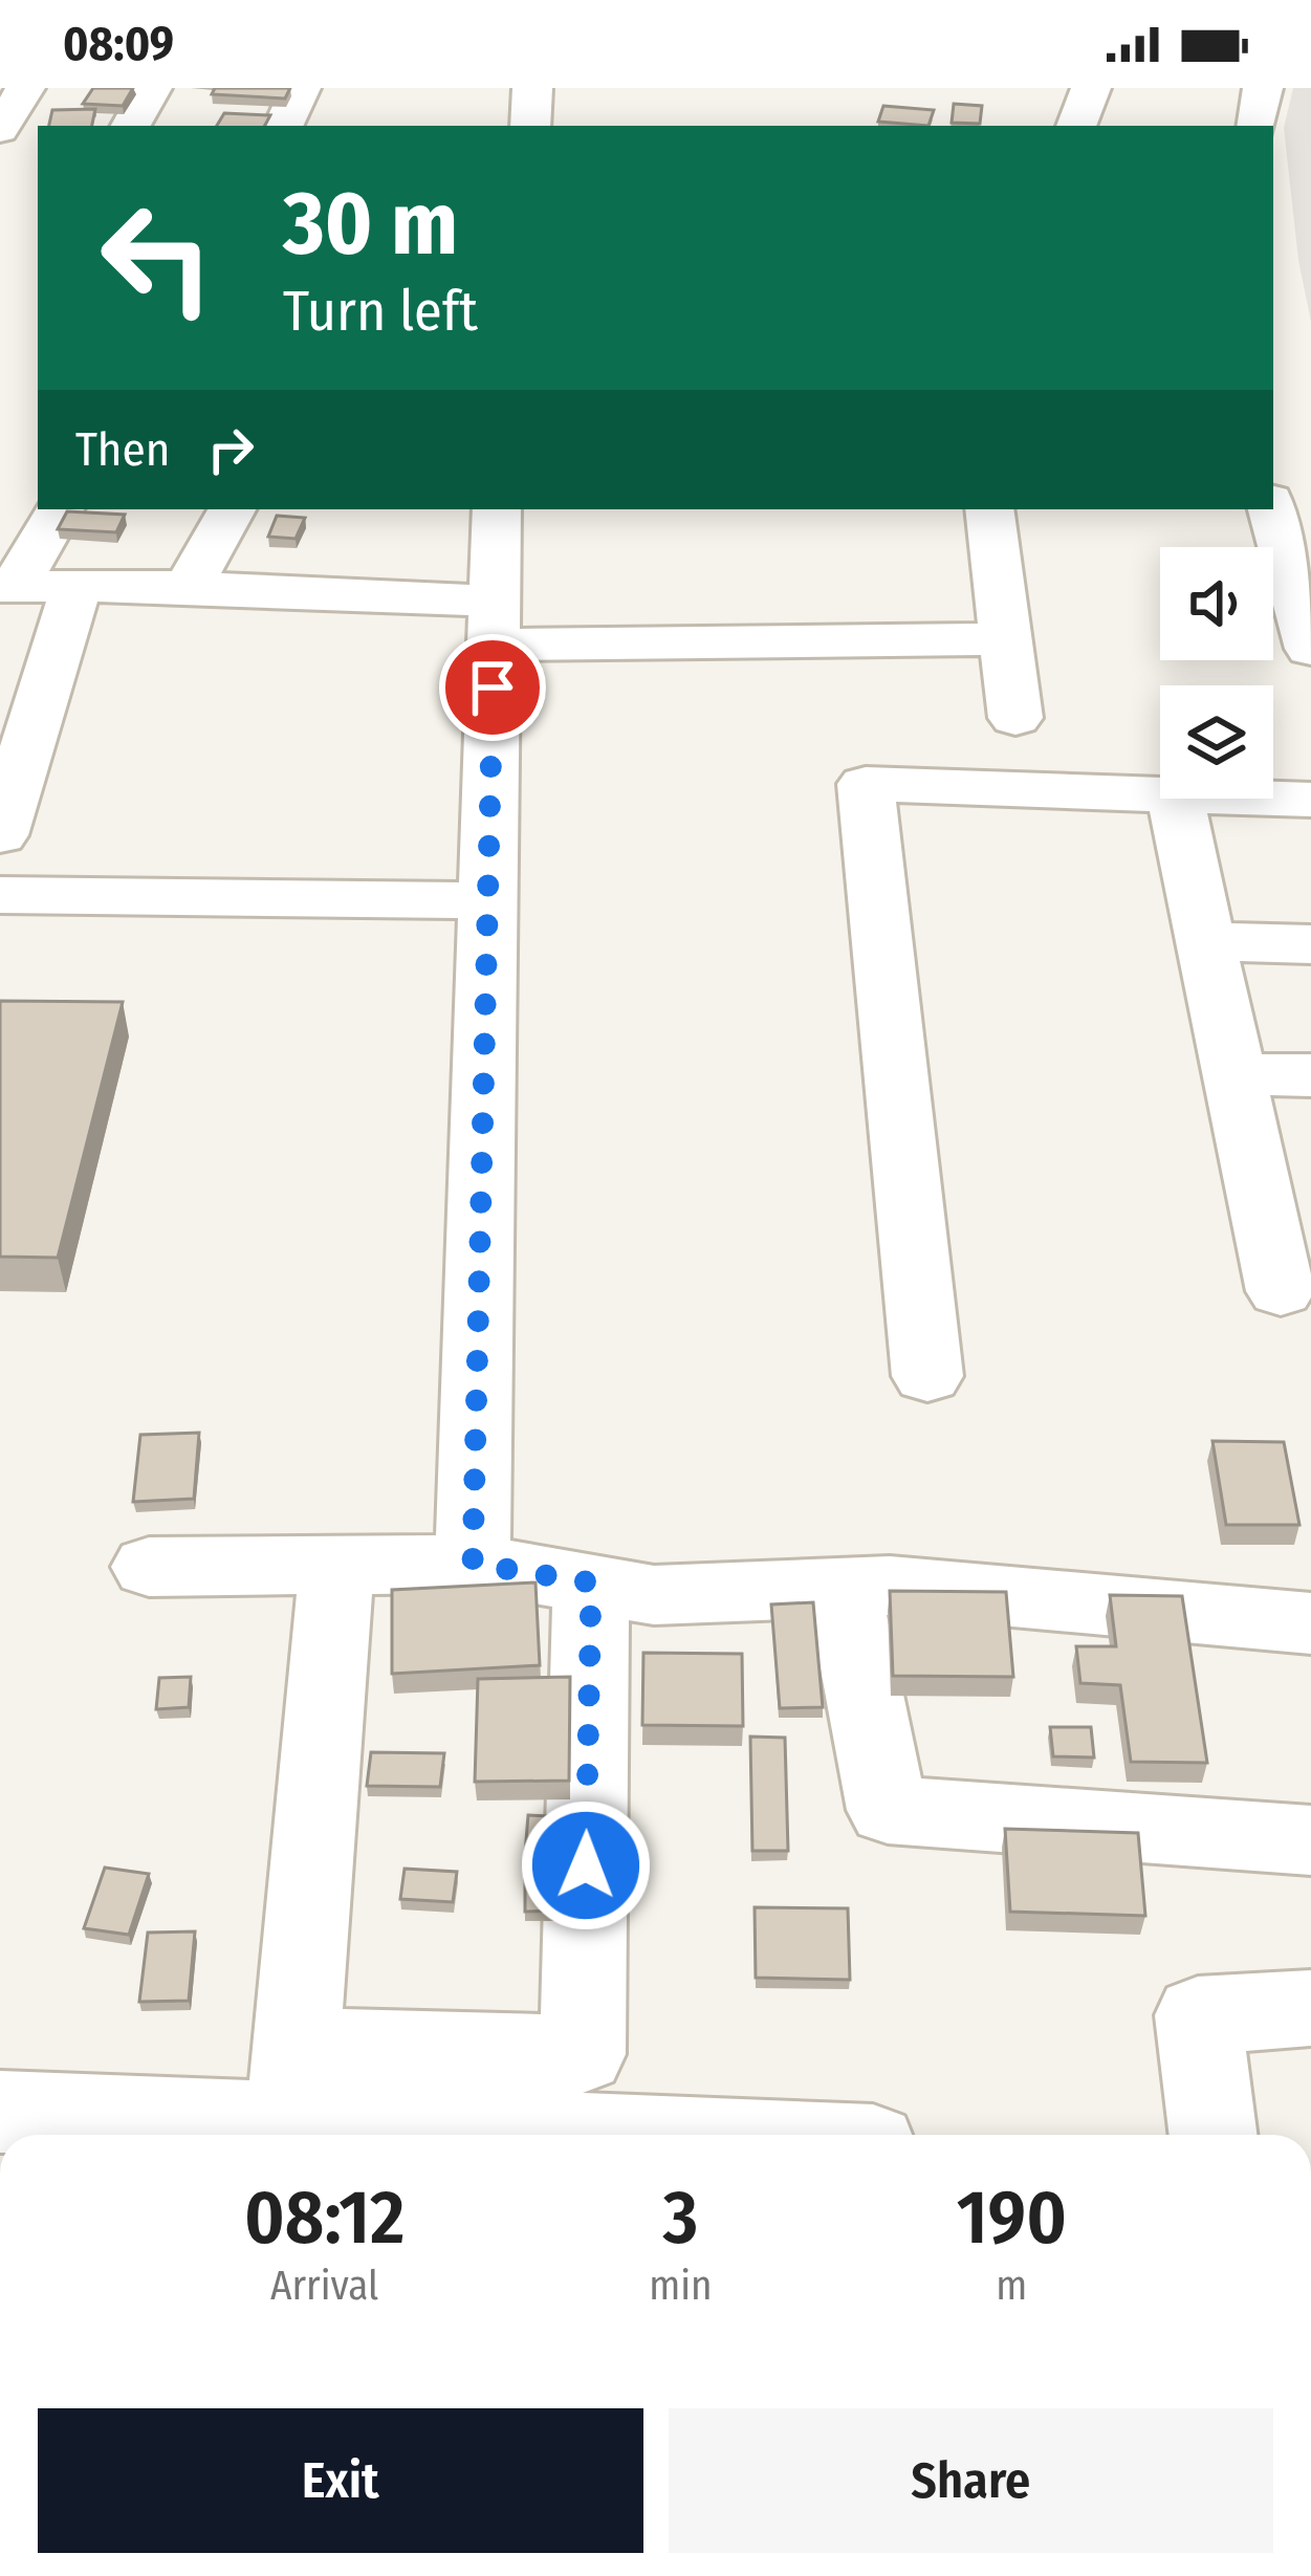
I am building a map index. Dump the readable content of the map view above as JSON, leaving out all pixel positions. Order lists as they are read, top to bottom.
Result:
{
  "page": {
    "status": "08:09",
    "turn": ["30 m", "Turn left"],
    "then": "Then",
    "eta": [
      "08:12",
      "Arrival",
      "3",
      "min",
      "190",
      "m"
    ],
    "buttons": ["Exit", "Share"]
  }
}
